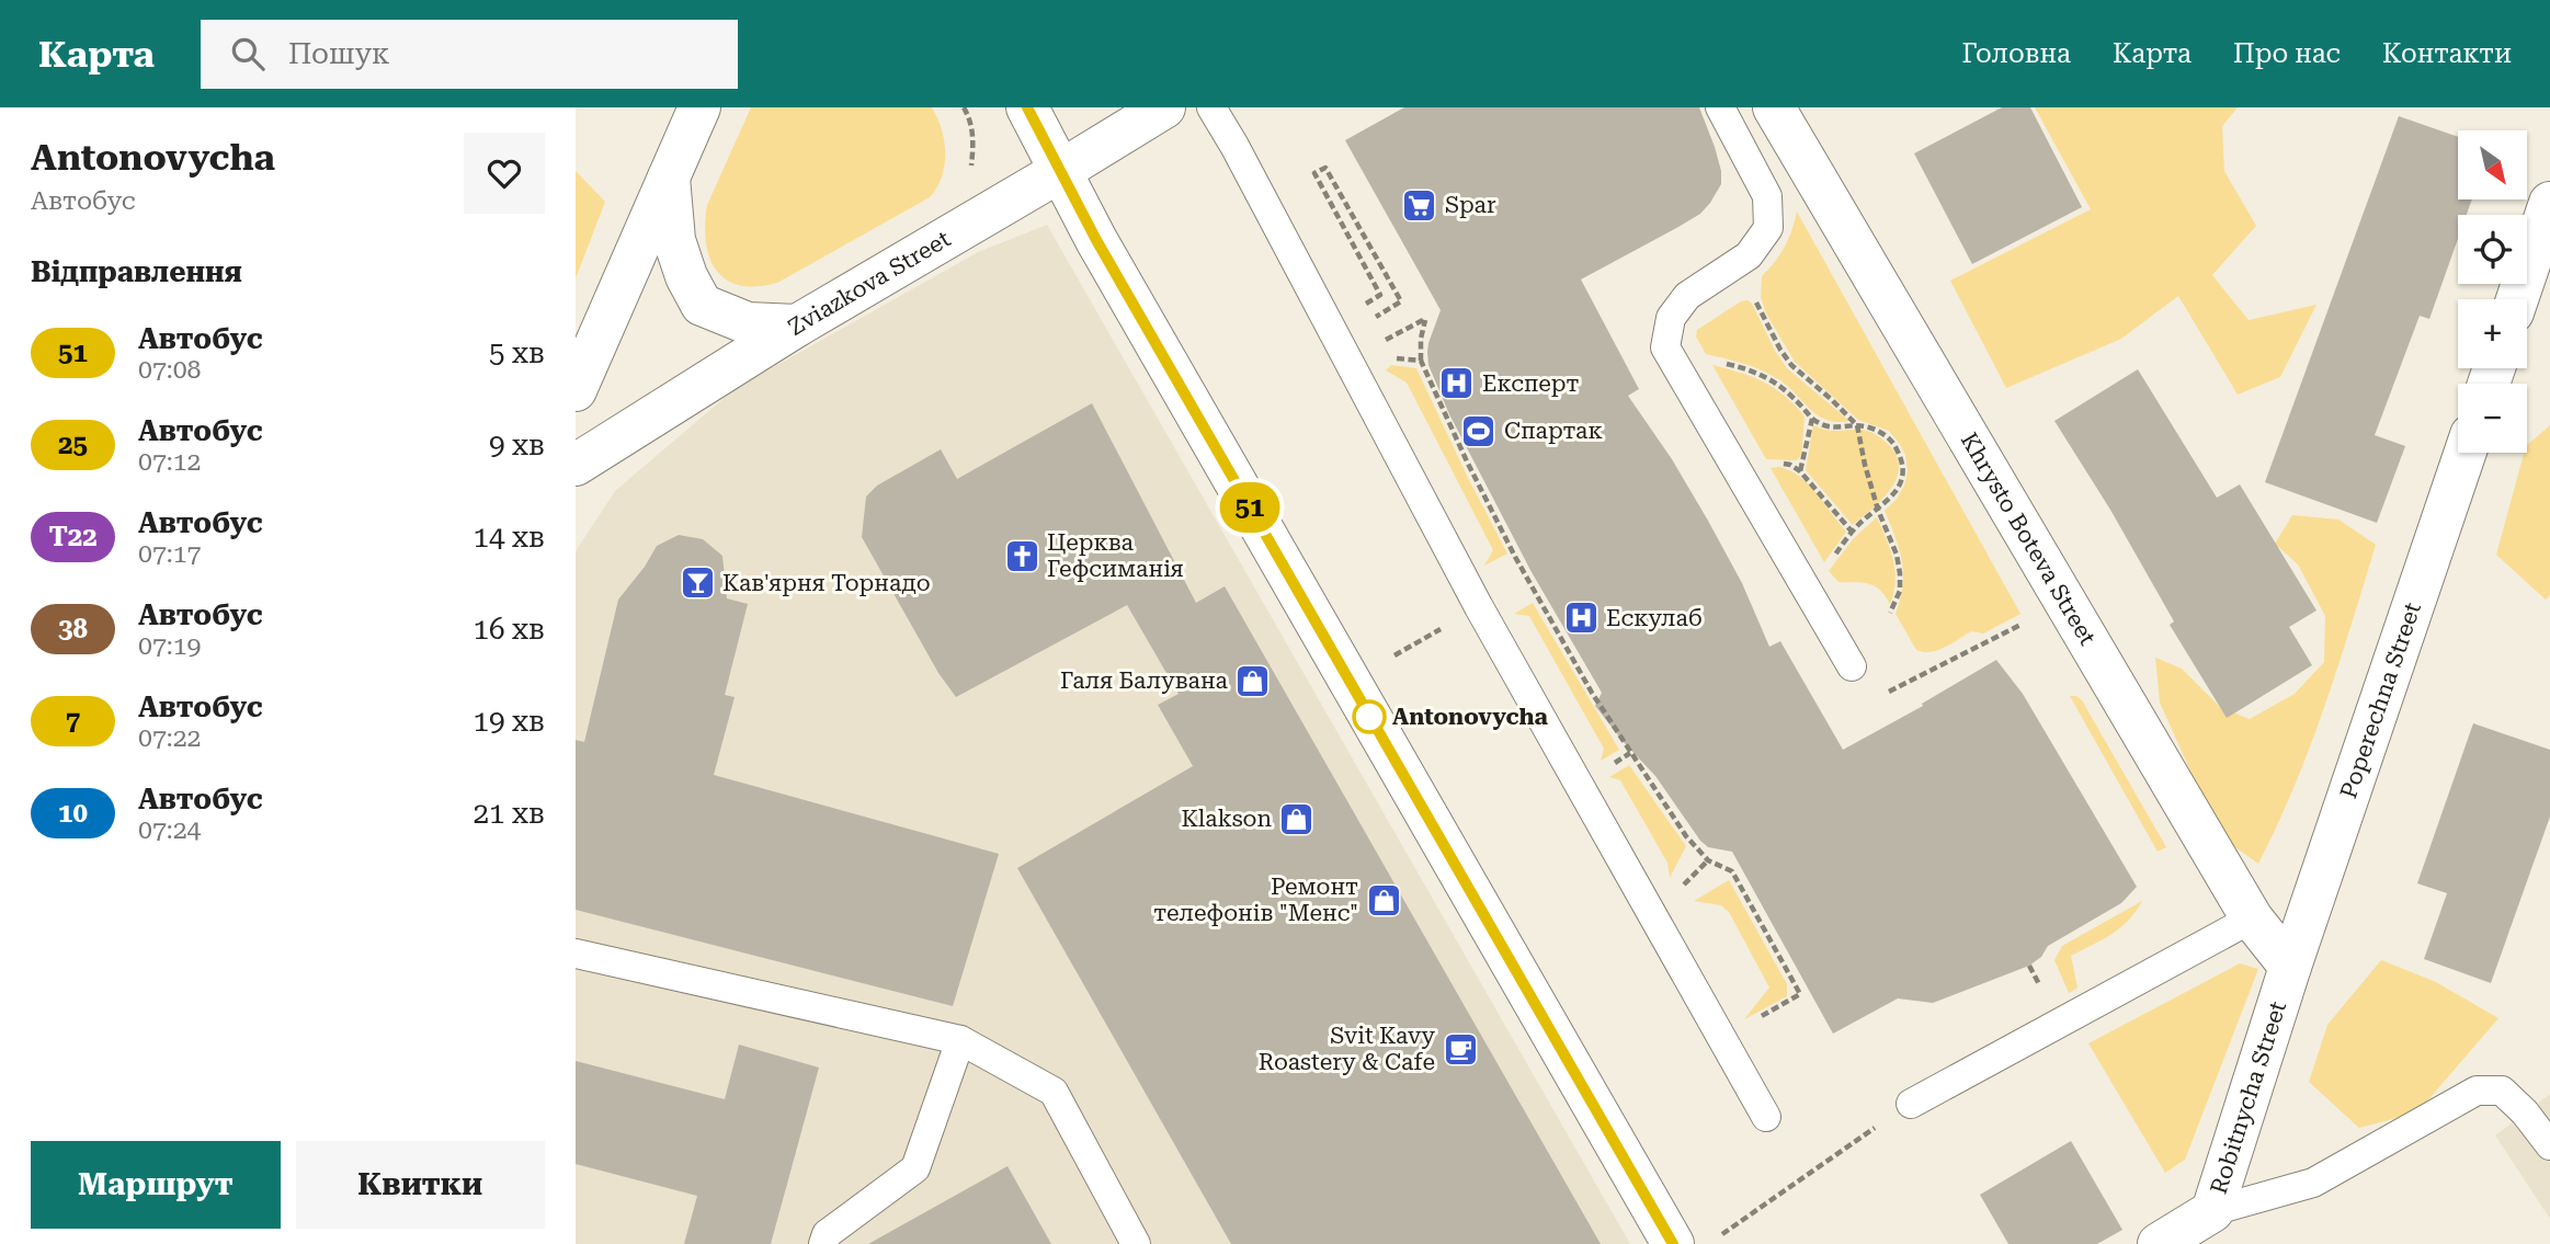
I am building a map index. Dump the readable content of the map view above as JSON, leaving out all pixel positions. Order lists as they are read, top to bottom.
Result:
{
  "streets": {
    "street": [
      "Zviazkova Street",
      "Khrysto Boteva Street",
      "Poperechna Street",
      "Robitnycha Street"
    ]
  },
  "crossings": [
    ["Khrysto Boteva Street", "Poperechna Street"],
    ["Khrysto Boteva Street", "Robitnycha Street"],
    ["Poperechna Street", "Robitnycha Street"]
  ],
  "places": {
    "supermarket": ["Spar"],
    "hospital": ["Експерт", "Ескулаб"],
    "sports": ["Спартак"],
    "church": ["Церква Гефсиманія"],
    "bar": ["Кав'ярня Торнадо"],
    "shop": ["Галя Балувана", "Klakson", "Ремонт телефонів \"Менс\""],
    "other": ["Antonovycha"],
    "cafe": ["Svit Kavy Roastery & Cafe"]
  },
  "lines": ["bus line 51"],
  "north": "bottom right",
  "page": {
    "header": "Карта",
    "search": "Пошук",
    "nav": [
      "Головна",
      "Карта",
      "Про нас",
      "Контакти"
    ],
    "heading": [
      ["Antonovycha", "Автобус"],
      "Відправлення"
    ],
    "on_map": "51",
    "map_buttons": ["+", "−"],
    "list": [
      {
        "mark": "51",
        "name": "Автобус",
        "note": "07:08",
        "value": "5 хв"
      },
      {
        "mark": "25",
        "name": "Автобус",
        "note": "07:12",
        "value": "9 хв"
      },
      {
        "mark": "Т22",
        "name": "Автобус",
        "note": "07:17",
        "value": "14 хв"
      },
      {
        "mark": "38",
        "name": "Автобус",
        "note": "07:19",
        "value": "16 хв"
      },
      {
        "mark": "7",
        "name": "Автобус",
        "note": "07:22",
        "value": "19 хв"
      },
      {
        "mark": "10",
        "name": "Автобус",
        "note": "07:24",
        "value": "21 хв"
      }
    ],
    "buttons": ["Маршрут", "Квитки"]
  }
}
